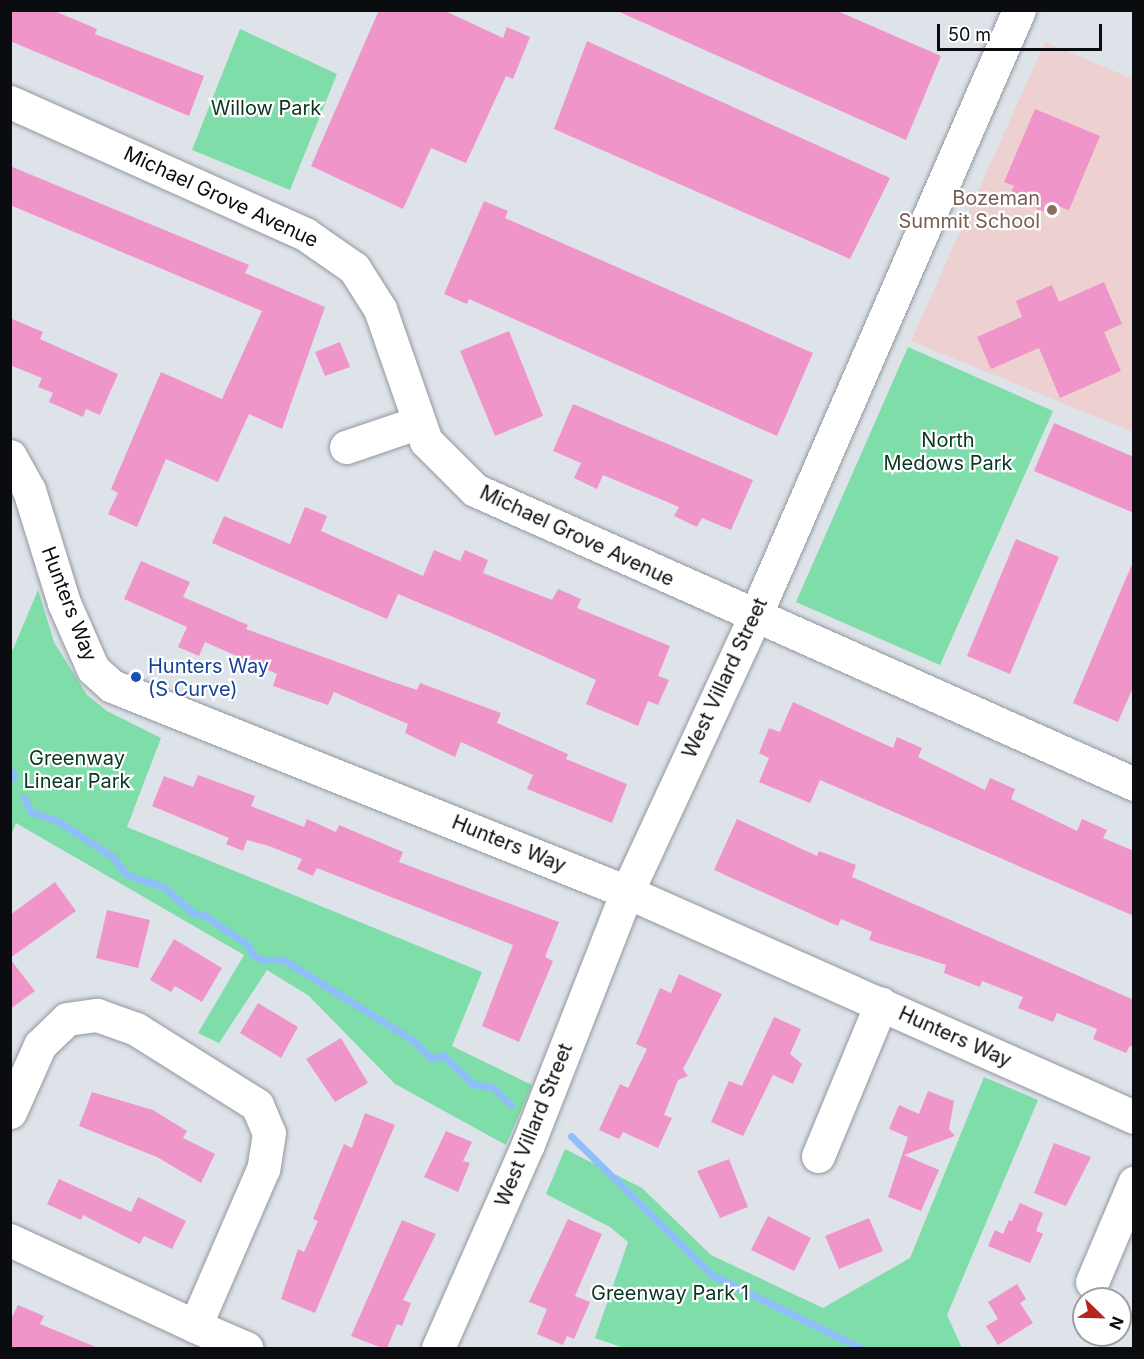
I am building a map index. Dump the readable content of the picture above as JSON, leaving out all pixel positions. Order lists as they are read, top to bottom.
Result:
{
  "streets": {
    "street": ["Michael Grove Avenue", "Hunters Way", "West Villard Street"]
  },
  "crossings": [
    ["Michael Grove Avenue", "West Villard Street"],
    ["Hunters Way", "West Villard Street"]
  ],
  "parks": [
    "Willow Park",
    "North Medows Park",
    "Greenway Linear Park",
    "Greenway Park 1"
  ],
  "places": ["Bozeman Summit School", "Hunters Way (S Curve)"],
  "scale_bar": "50 m",
  "north": "bottom right"
}
